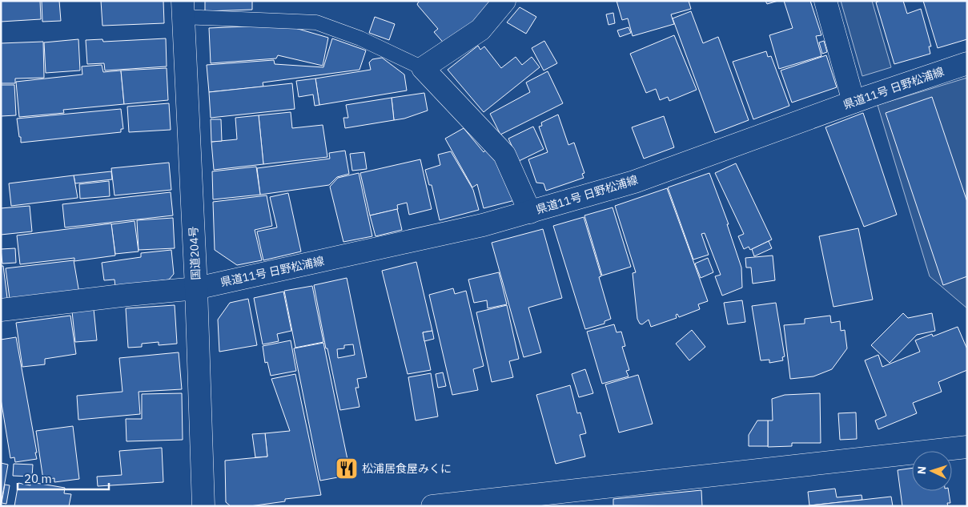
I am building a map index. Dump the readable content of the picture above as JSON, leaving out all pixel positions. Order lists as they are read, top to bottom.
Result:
{
  "streets": {
    "main road": ["県道11号 日野松浦線", "国道204号"]
  },
  "crossings": [
    ["県道11号 日野松浦線", "国道204号"]
  ],
  "places": {
    "restaurant": ["松浦居食屋みくに"]
  },
  "scale_bar": "20 m",
  "north": "left"
}
